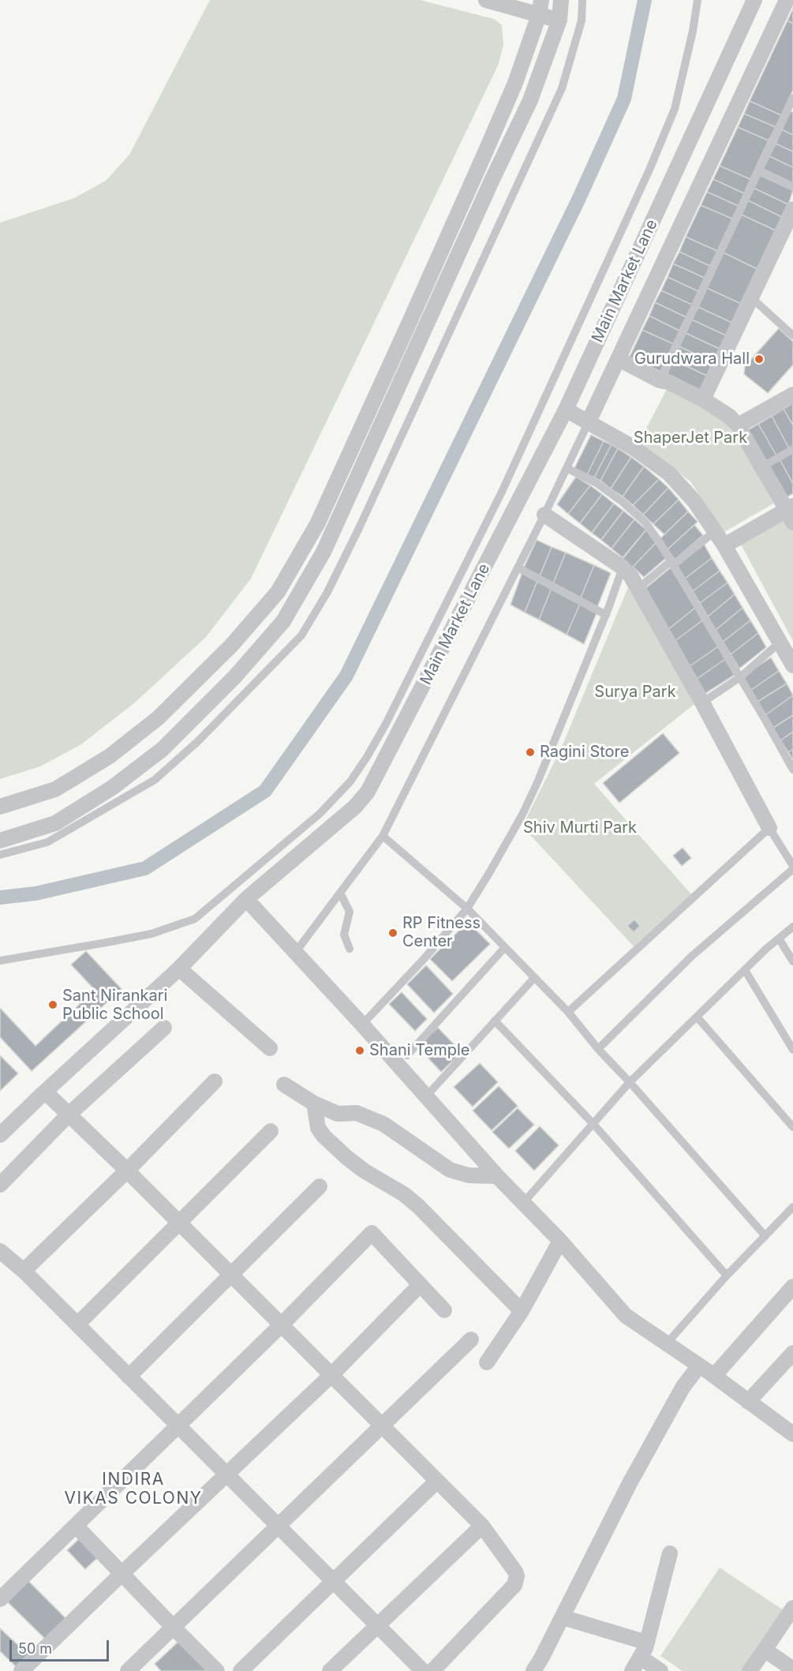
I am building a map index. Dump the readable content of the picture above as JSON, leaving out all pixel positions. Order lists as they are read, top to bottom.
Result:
{
  "streets": {
    "street": ["Main Market Lane"]
  },
  "districts": ["INDIRA VIKAS COLONY"],
  "parks": ["ShaperJet Park", "Surya Park", "Shiv Murti Park"],
  "places": [
    "Gurudwara Hall",
    "Ragini Store",
    "RP Fitness Center",
    "Sant Nirankari Public School",
    "Shani Temple"
  ],
  "scale_bar": "50 m"
}
